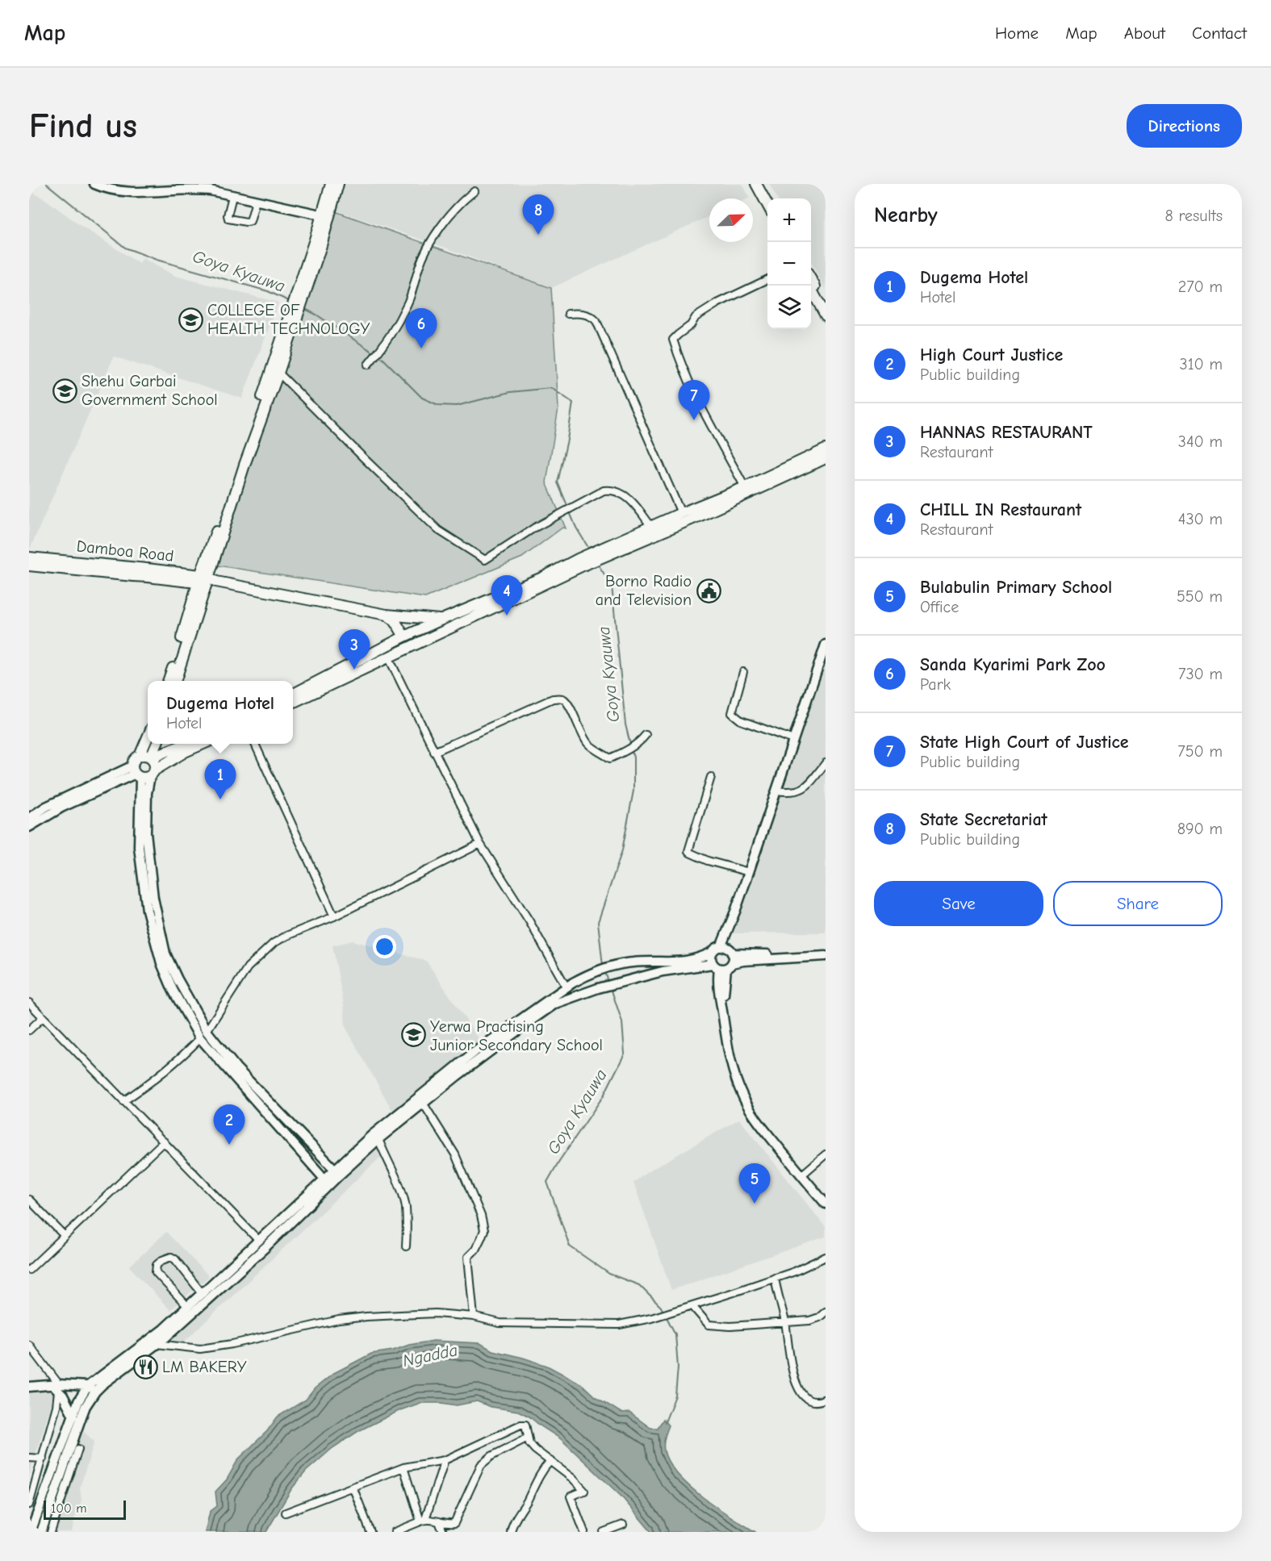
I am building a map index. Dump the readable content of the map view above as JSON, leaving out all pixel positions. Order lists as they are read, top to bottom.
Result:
{
  "streets": {
    "main road": ["Damboa Road"]
  },
  "water": ["Goya Kyauwa", "Ngadda"],
  "places": {
    "school or university": ["COLLEGE OF HEALTH TECHNOLOGY", "Shehu Garbai Government School", "Yerwa Practising Junior Secondary School"],
    "public building": ["Borno Radio and Television"],
    "restaurant": ["LM BAKERY"]
  },
  "scale_bar": "100 m",
  "north": "top right",
  "page": {
    "header": "Map",
    "nav": [
      "Home",
      "Map",
      "About",
      "Contact"
    ],
    "buttons": [
      "Directions",
      ["Save", "Share"]
    ],
    "title": "Find us",
    "heading": ["Nearby", "8 results"],
    "pins": [
      "8",
      "6",
      "7",
      "4",
      "3",
      "1",
      "2",
      "5"
    ],
    "map_buttons": ["+", "−"],
    "list": [
      {
        "mark": "1",
        "name": "Dugema Hotel",
        "note": "Hotel",
        "value": "270 m"
      },
      {
        "mark": "2",
        "name": "High Court Justice",
        "note": "Public building",
        "value": "310 m"
      },
      {
        "mark": "3",
        "name": "HANNAS RESTAURANT",
        "note": "Restaurant",
        "value": "340 m"
      },
      {
        "mark": "4",
        "name": "CHILL IN Restaurant",
        "note": "Restaurant",
        "value": "430 m"
      },
      {
        "mark": "5",
        "name": "Bulabulin Primary School",
        "note": "Office",
        "value": "550 m"
      },
      {
        "mark": "6",
        "name": "Sanda Kyarimi Park Zoo",
        "note": "Park",
        "value": "730 m"
      },
      {
        "mark": "7",
        "name": "State High Court of Justice",
        "note": "Public building",
        "value": "750 m"
      },
      {
        "mark": "8",
        "name": "State Secretariat",
        "note": "Public building",
        "value": "890 m"
      }
    ],
    "popup": ["Dugema Hotel", "Hotel"],
    "scale": "100 m"
  }
}
